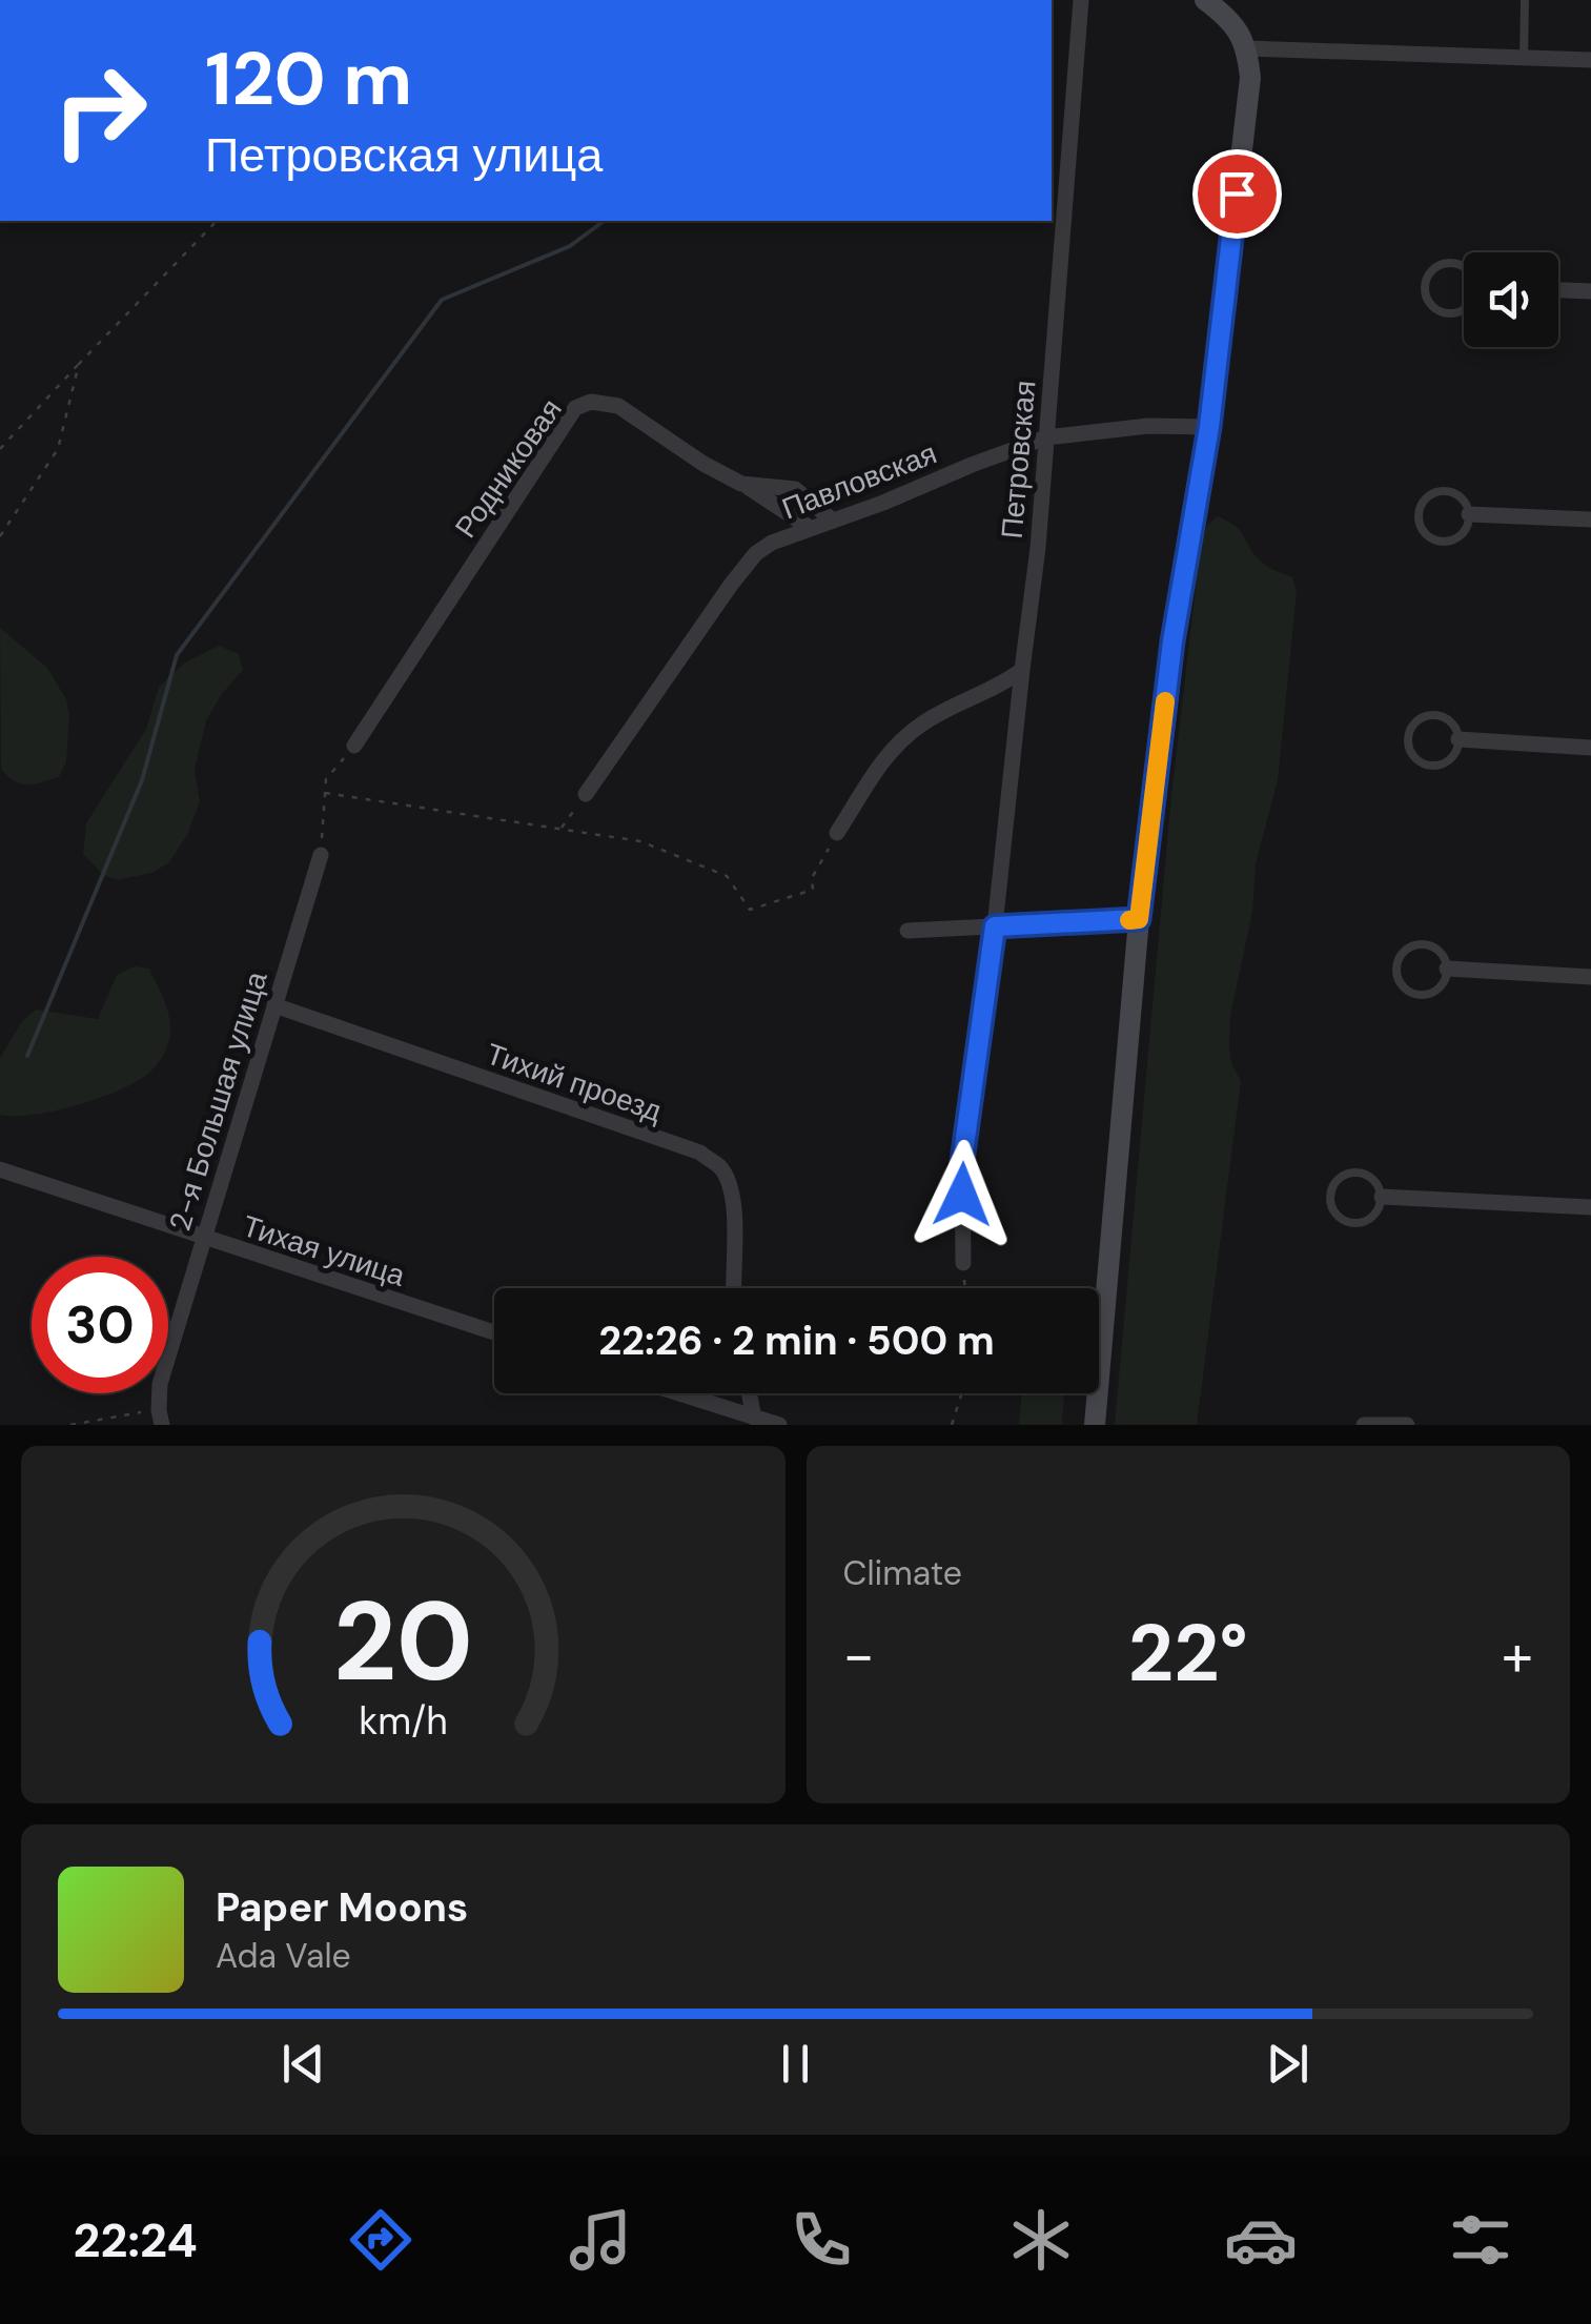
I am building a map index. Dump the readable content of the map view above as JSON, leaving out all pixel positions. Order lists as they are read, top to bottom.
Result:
{
  "streets": {
    "street": [
      "Петровская",
      "Родниковая",
      "Павловская",
      "Тихий проезд",
      "2-я Большая улица",
      "Тихая улица"
    ]
  },
  "crossings": [
    ["Петровская", "Павловская"],
    ["Родниковая", "Павловская"],
    ["Тихий проезд", "2-я Большая улица"],
    ["2-я Большая улица", "Тихая улица"]
  ],
  "page": {
    "turn": ["120 m", "Петровская улица"],
    "limit": "30",
    "trip": "22:26 · 2 min · 500 m",
    "tile": "Climate",
    "heat": ["−", "22°", "+"],
    "song": ["Paper Moons", "Ada Vale"],
    "tabs": "22:24",
    "gauge": ["20", "km/h"]
  }
}
